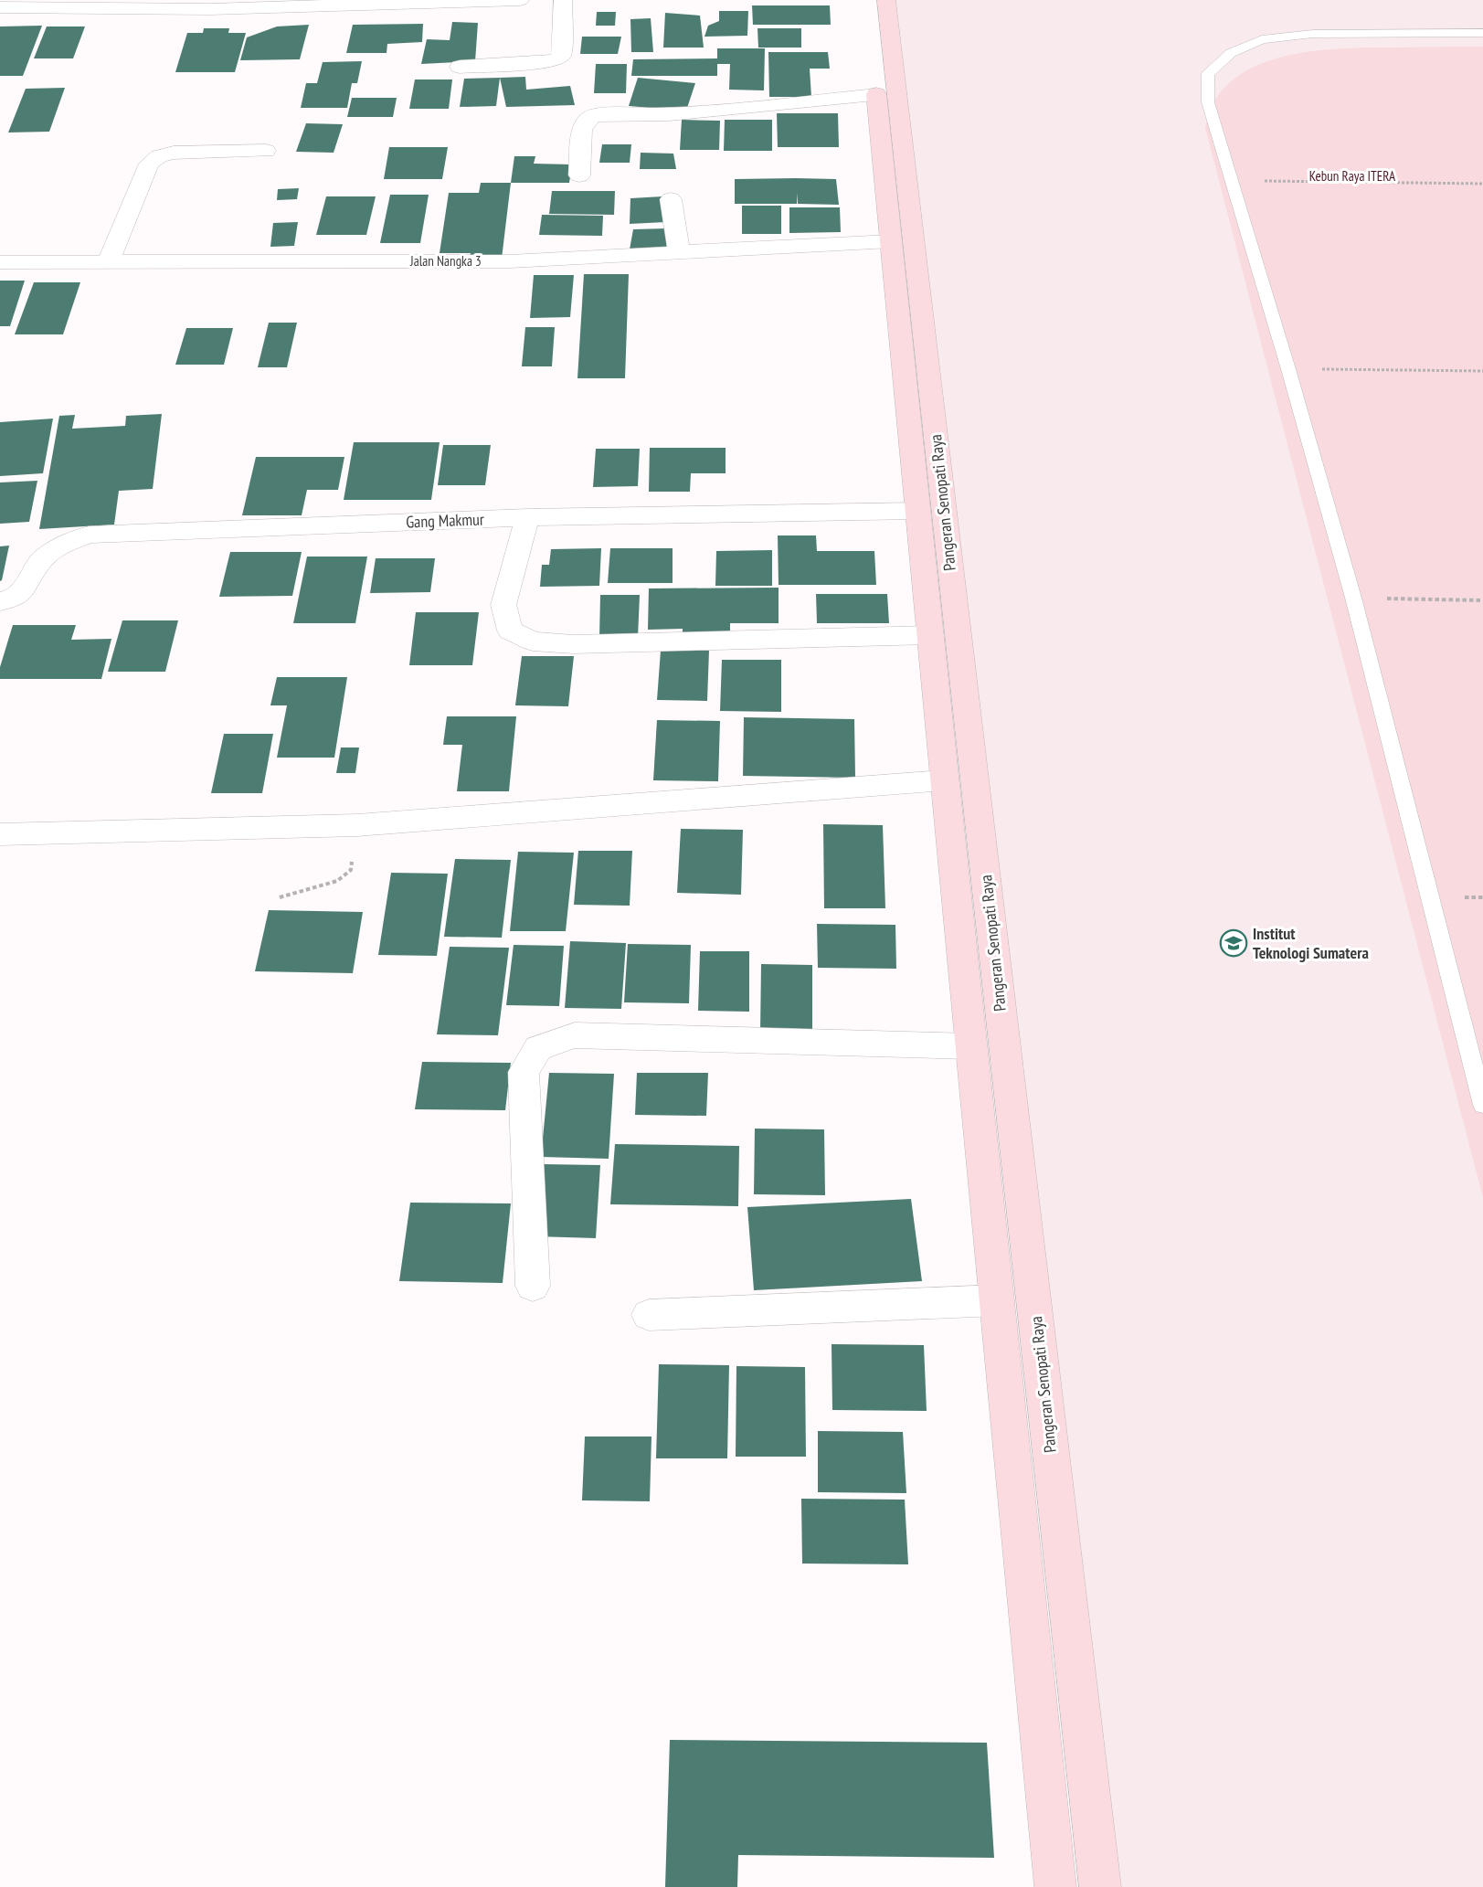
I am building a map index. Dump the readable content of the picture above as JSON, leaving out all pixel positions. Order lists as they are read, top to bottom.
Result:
{
  "streets": {
    "street": ["Jalan Nangka 3", "Pangeran Senopati Raya", "Gang Makmur"]
  },
  "crossings": [
    ["Jalan Nangka 3", "Pangeran Senopati Raya"],
    ["Pangeran Senopati Raya", "Gang Makmur"]
  ],
  "parks": ["Kebun Raya ITERA"],
  "places": {
    "school or university": ["Institut Teknologi Sumatera"]
  }
}
